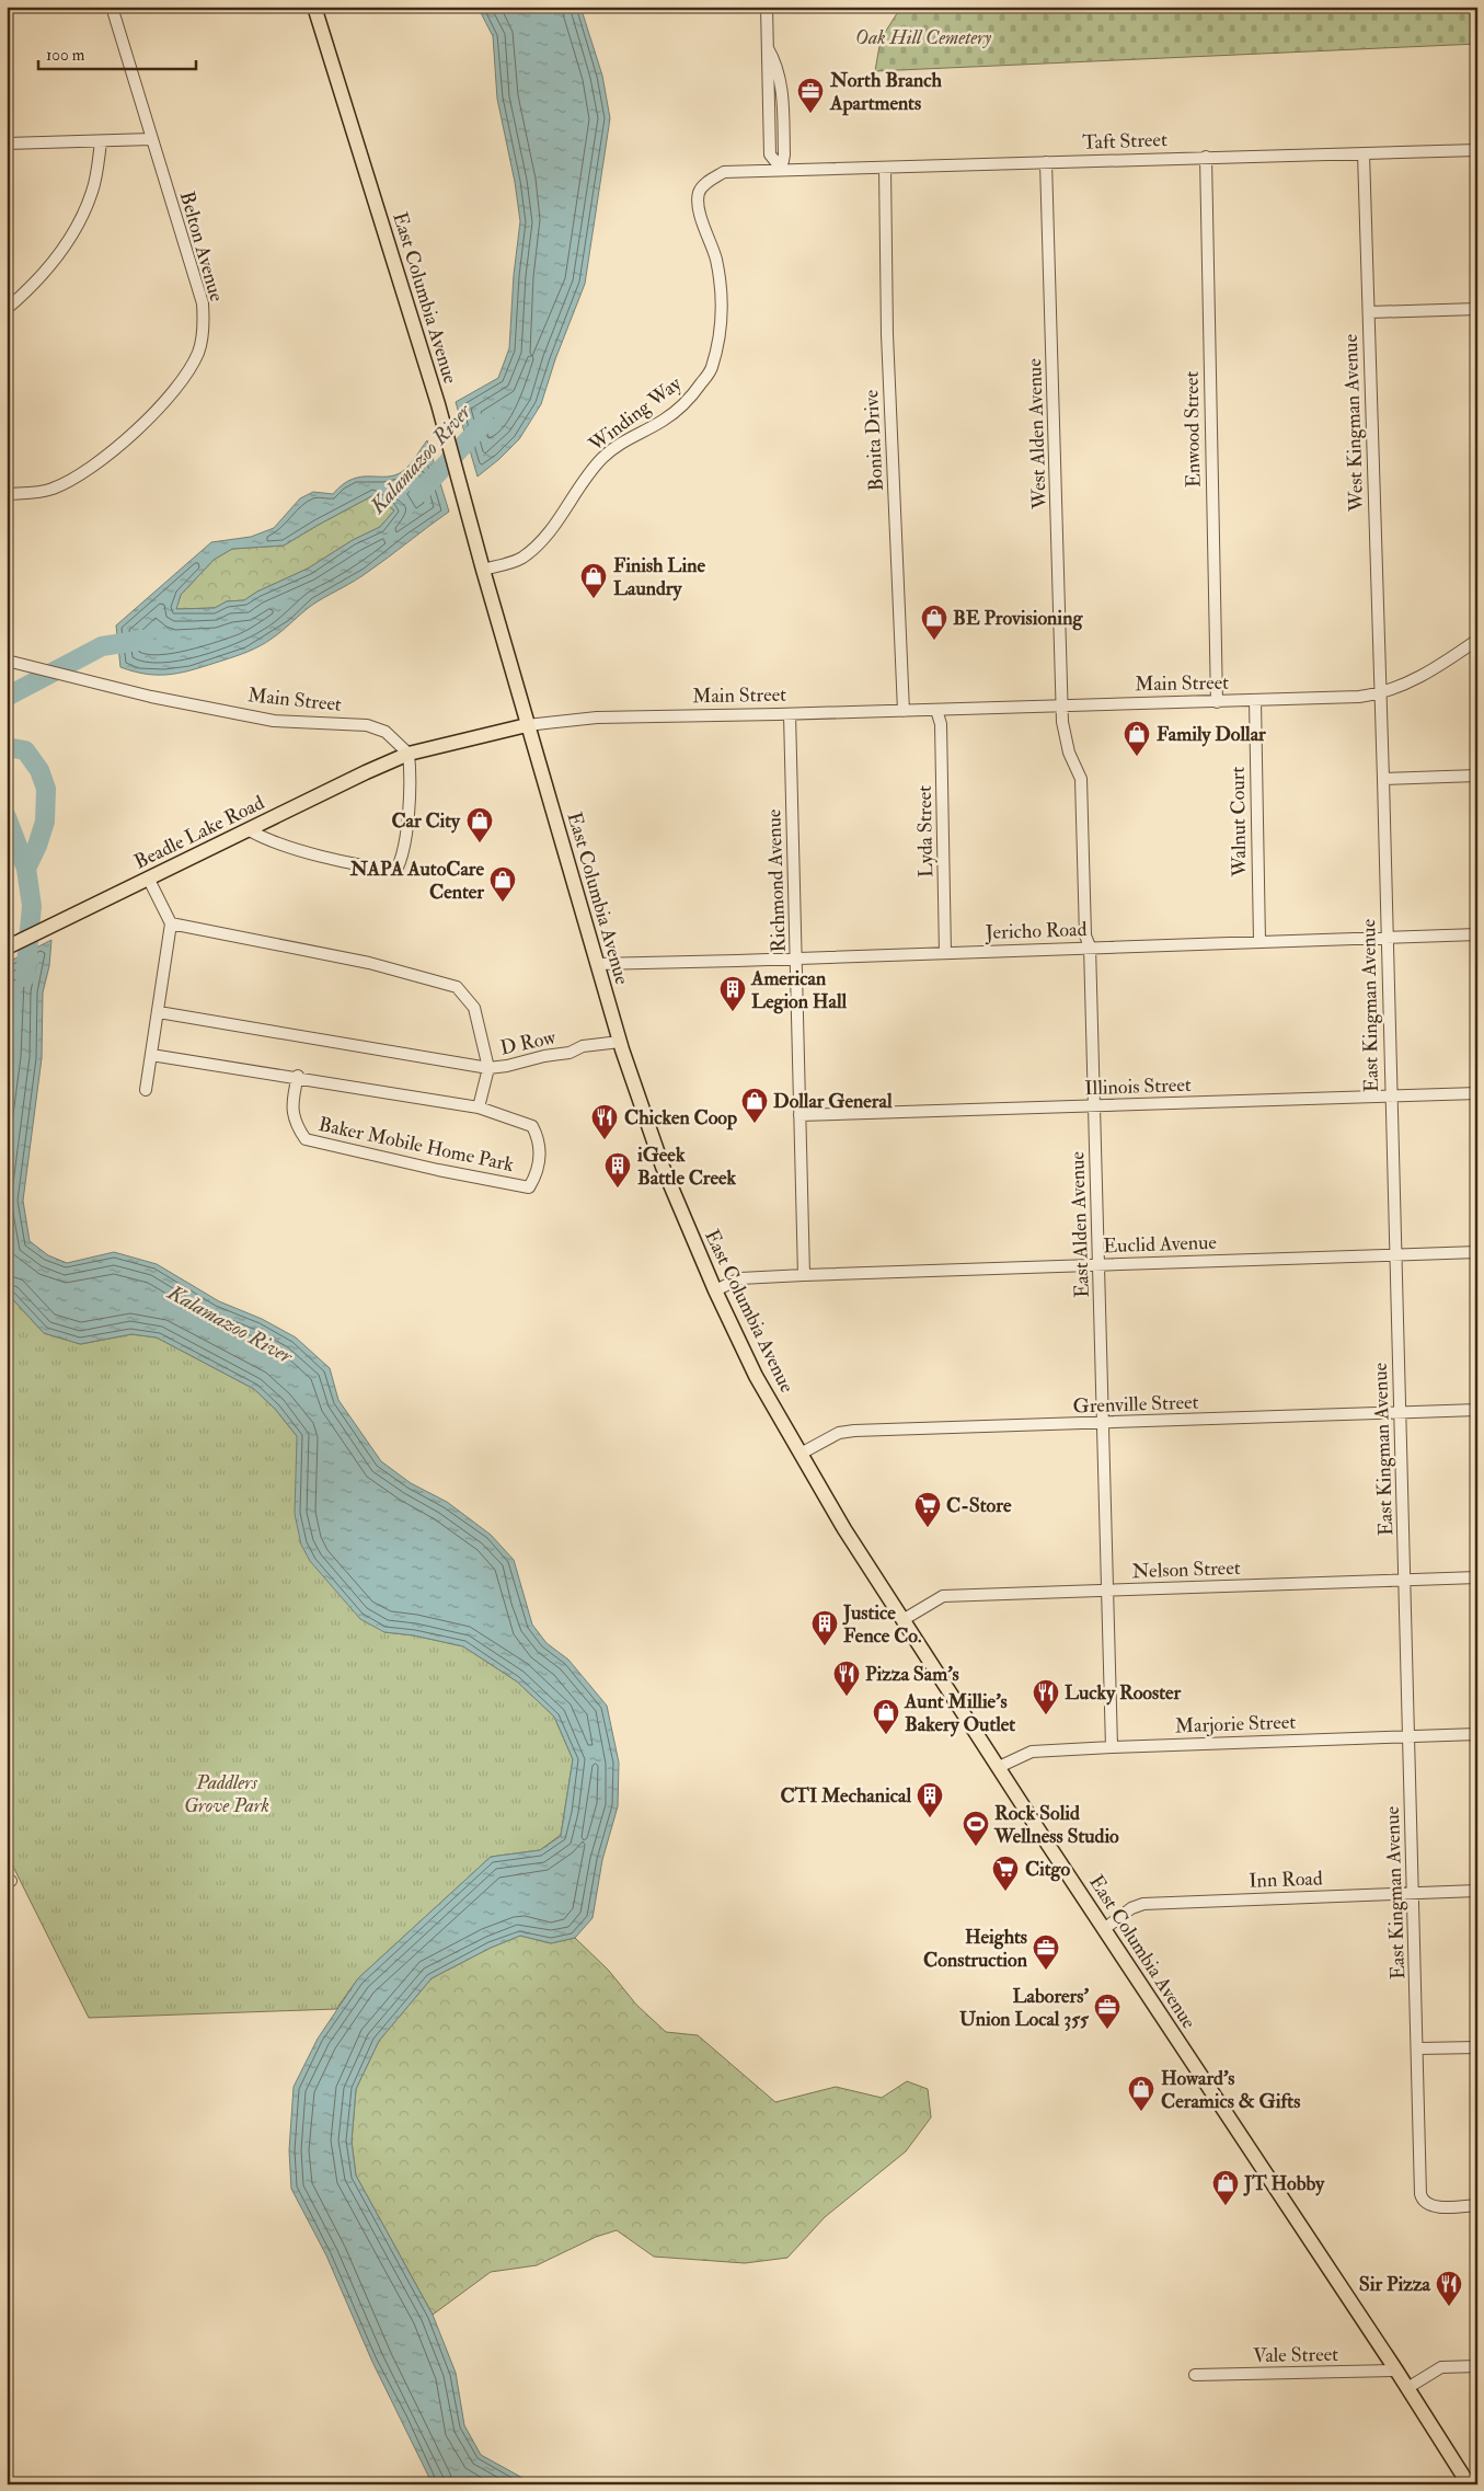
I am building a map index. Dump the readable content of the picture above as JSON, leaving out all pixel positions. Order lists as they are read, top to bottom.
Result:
{
  "streets": {
    "main road": ["East Columbia Avenue", "Main Street", "Beadle Lake Road"],
    "street": [
      "Taft Street",
      "Belton Avenue",
      "Winding Way",
      "West Kingman Avenue",
      "Enwood Street",
      "West Alden Avenue",
      "Bonita Drive",
      "Walnut Court",
      "Lyda Street",
      "Richmond Avenue",
      "Jericho Road",
      "East Kingman Avenue",
      "D Row",
      "Illinois Street",
      "Baker Mobile Home Park",
      "East Alden Avenue",
      "Euclid Avenue",
      "Grenville Street",
      "Nelson Street",
      "Marjorie Street",
      "Inn Road",
      "Vale Street"
    ]
  },
  "crossings": [
    ["Taft Street", "Winding Way"],
    ["Taft Street", "West Kingman Avenue"],
    ["Taft Street", "Enwood Street"],
    ["Taft Street", "West Alden Avenue"],
    ["Taft Street", "Bonita Drive"],
    ["East Columbia Avenue", "Winding Way"],
    ["East Columbia Avenue", "Main Street"],
    ["East Columbia Avenue", "Jericho Road"],
    ["East Columbia Avenue", "D Row"],
    ["East Columbia Avenue", "Euclid Avenue"],
    ["East Columbia Avenue", "Grenville Street"],
    ["East Columbia Avenue", "Nelson Street"],
    ["East Columbia Avenue", "Marjorie Street"],
    ["East Columbia Avenue", "Inn Road"],
    ["East Columbia Avenue", "Vale Street"],
    ["West Kingman Avenue", "Main Street"],
    ["West Kingman Avenue", "East Kingman Avenue"],
    ["Enwood Street", "Main Street"],
    ["West Alden Avenue", "Main Street"],
    ["West Alden Avenue", "East Alden Avenue"],
    ["Bonita Drive", "Main Street"],
    ["Main Street", "Walnut Court"],
    ["Main Street", "Lyda Street"],
    ["Main Street", "Beadle Lake Road"],
    ["Main Street", "Richmond Avenue"],
    ["Main Street", "East Kingman Avenue"],
    ["Main Street", "East Alden Avenue"],
    ["Walnut Court", "Jericho Road"],
    ["Lyda Street", "Jericho Road"],
    ["Richmond Avenue", "Jericho Road"],
    ["Richmond Avenue", "Illinois Street"],
    ["Richmond Avenue", "Euclid Avenue"],
    ["Jericho Road", "East Kingman Avenue"],
    ["Jericho Road", "East Alden Avenue"],
    ["East Kingman Avenue", "Illinois Street"],
    ["East Kingman Avenue", "Euclid Avenue"],
    ["East Kingman Avenue", "Grenville Street"],
    ["East Kingman Avenue", "Nelson Street"],
    ["East Kingman Avenue", "Marjorie Street"],
    ["East Kingman Avenue", "Inn Road"],
    ["Illinois Street", "East Alden Avenue"],
    ["East Alden Avenue", "Euclid Avenue"],
    ["East Alden Avenue", "Grenville Street"],
    ["East Alden Avenue", "Nelson Street"],
    ["East Alden Avenue", "Marjorie Street"]
  ],
  "water": ["Kalamazoo River"],
  "parks": ["Oak Hill Cemetery", "Paddlers Grove Park"],
  "places": {
    "office": ["North Branch Apartments", "Heights Construction", "Laborers' Union Local 355"],
    "shop": [
      "Finish Line Laundry",
      "BE Provisioning",
      "Family Dollar",
      "Car City",
      "NAPA AutoCare Center",
      "Dollar General",
      "Aunt Millie's Bakery Outlet",
      "Howard's Ceramics & Gifts",
      "JT Hobby"
    ],
    "building": [
      "American Legion Hall",
      "iGeek Battle Creek",
      "Justice Fence Co.",
      "CTI Mechanical"
    ],
    "restaurant": [
      "Chicken Coop",
      "Pizza Sam's",
      "Lucky Rooster",
      "Sir Pizza"
    ],
    "supermarket": ["C-Store", "Citgo"],
    "sports": ["Rock Solid Wellness Studio"]
  },
  "scale_bar": "100 m"
}
